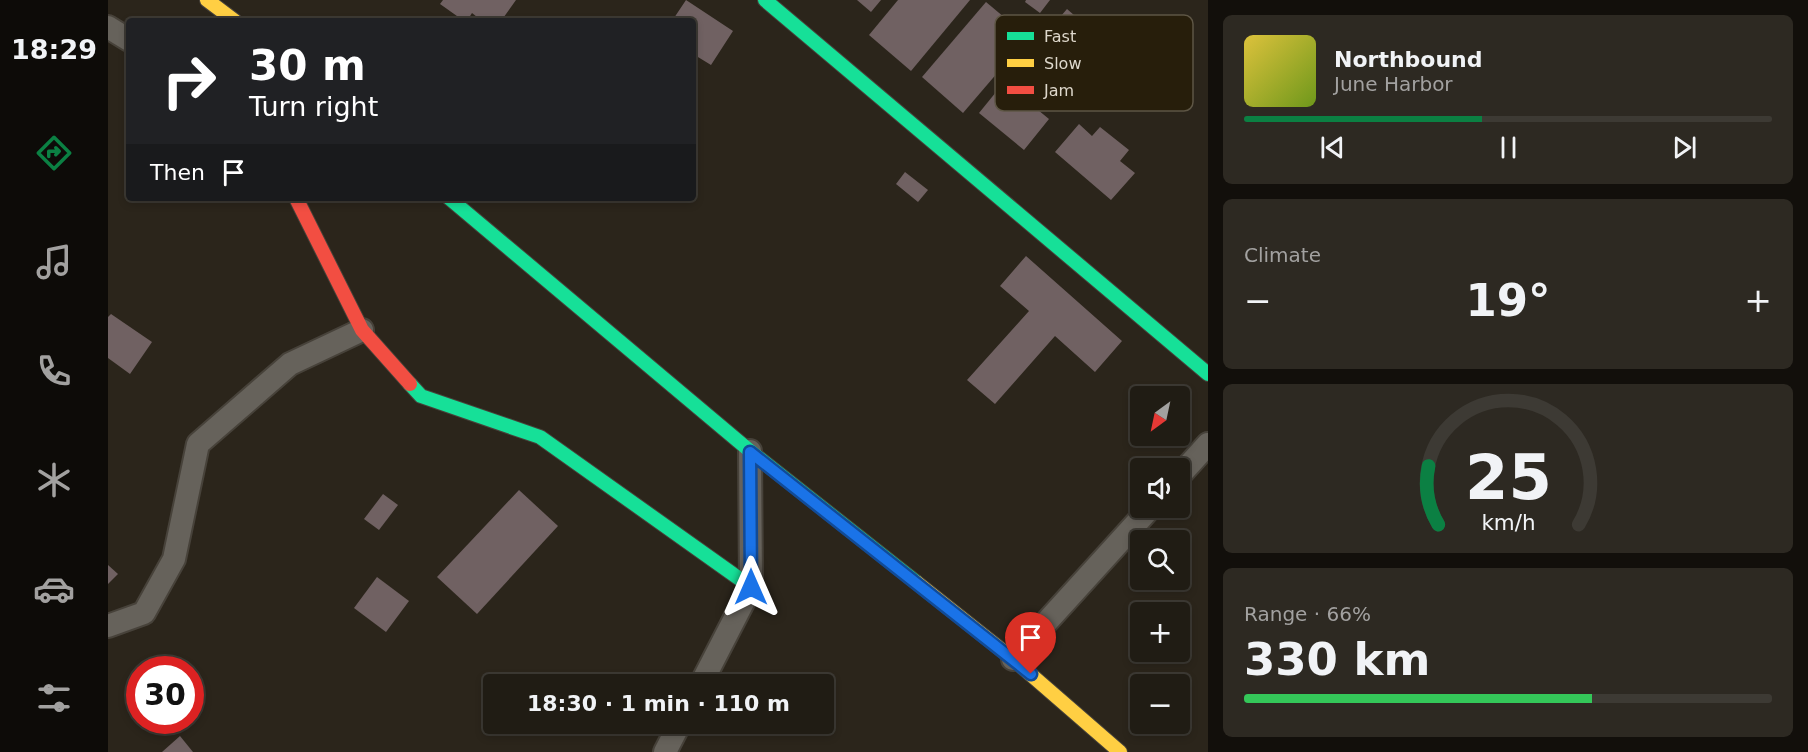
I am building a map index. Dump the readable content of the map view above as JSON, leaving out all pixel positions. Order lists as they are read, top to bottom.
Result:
{
  "legend": ["Fast", "Slow", "Jam"],
  "north": "bottom left",
  "page": {
    "tabs": "18:29",
    "turn": ["30 m", "Turn right"],
    "song": ["Northbound", "June Harbor"],
    "then": "Then",
    "tile": [
      "Climate",
      ["Range · 66%", "330 km"]
    ],
    "heat": ["−", "19°", "+"],
    "map_buttons": ["+", "−"],
    "limit": "30",
    "trip": "18:30 · 1 min · 110 m",
    "gauge": ["25", "km/h"]
  }
}
